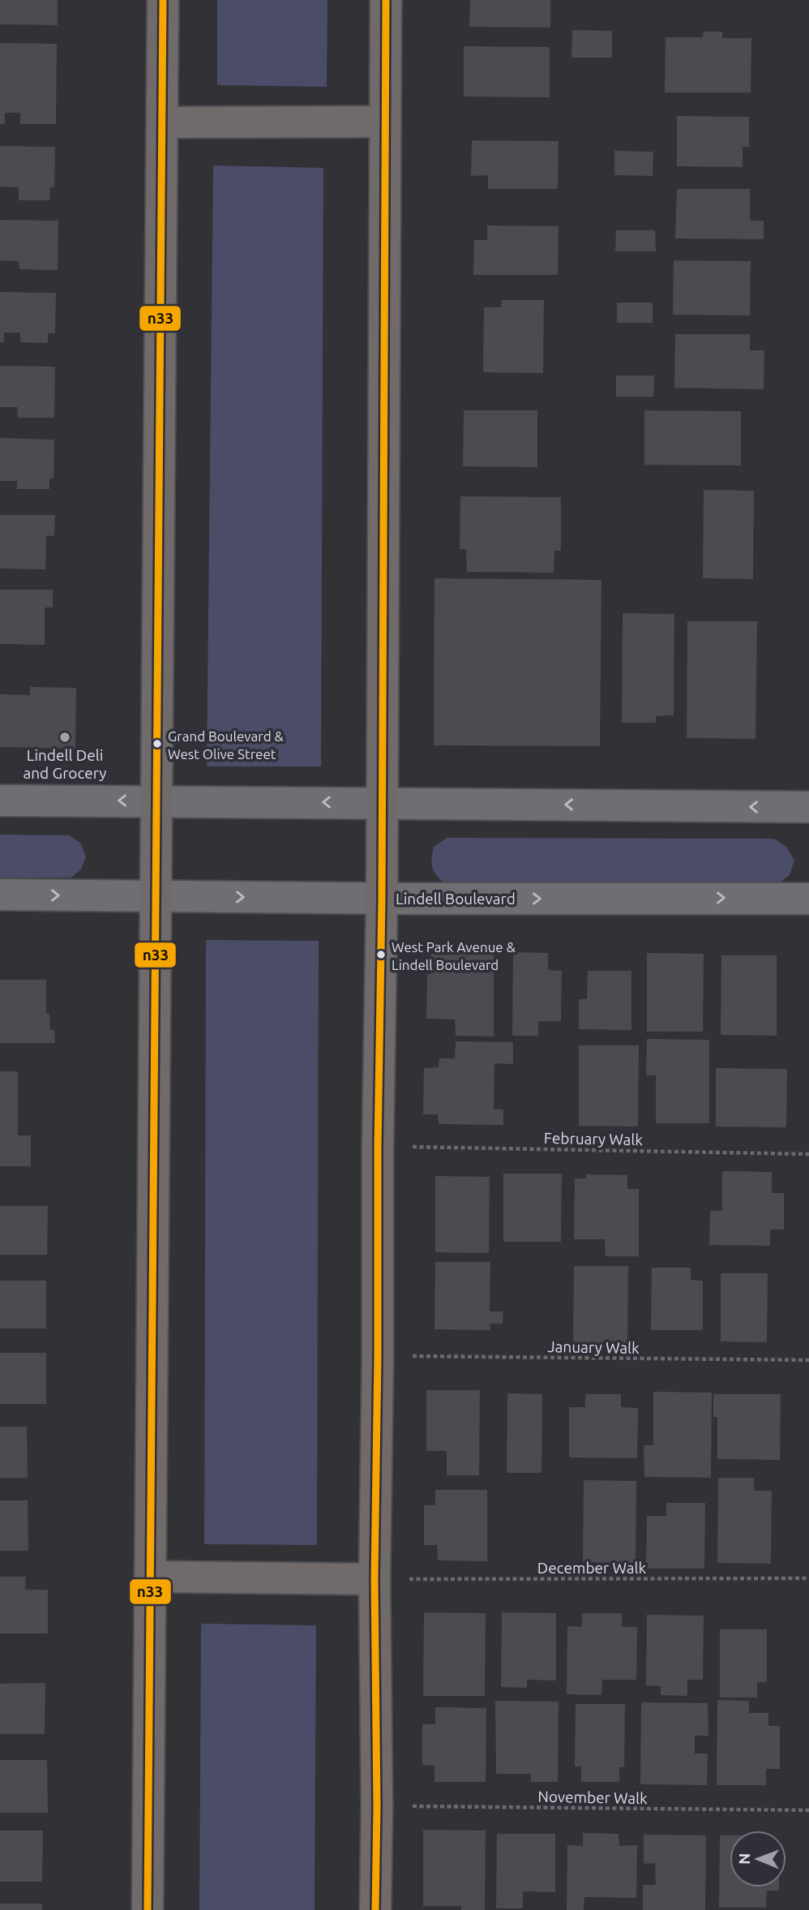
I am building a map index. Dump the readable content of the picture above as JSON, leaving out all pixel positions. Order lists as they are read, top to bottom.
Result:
{
  "streets": {
    "street": ["Lindell Boulevard"],
    "path": [
      "February Walk",
      "January Walk",
      "December Walk",
      "November Walk"
    ]
  },
  "places": ["Lindell Deli and Grocery", "Grand Boulevard & West Olive Street", "West Park Avenue & Lindell Boulevard"],
  "lines": ["transit line n33"],
  "north": "left"
}
